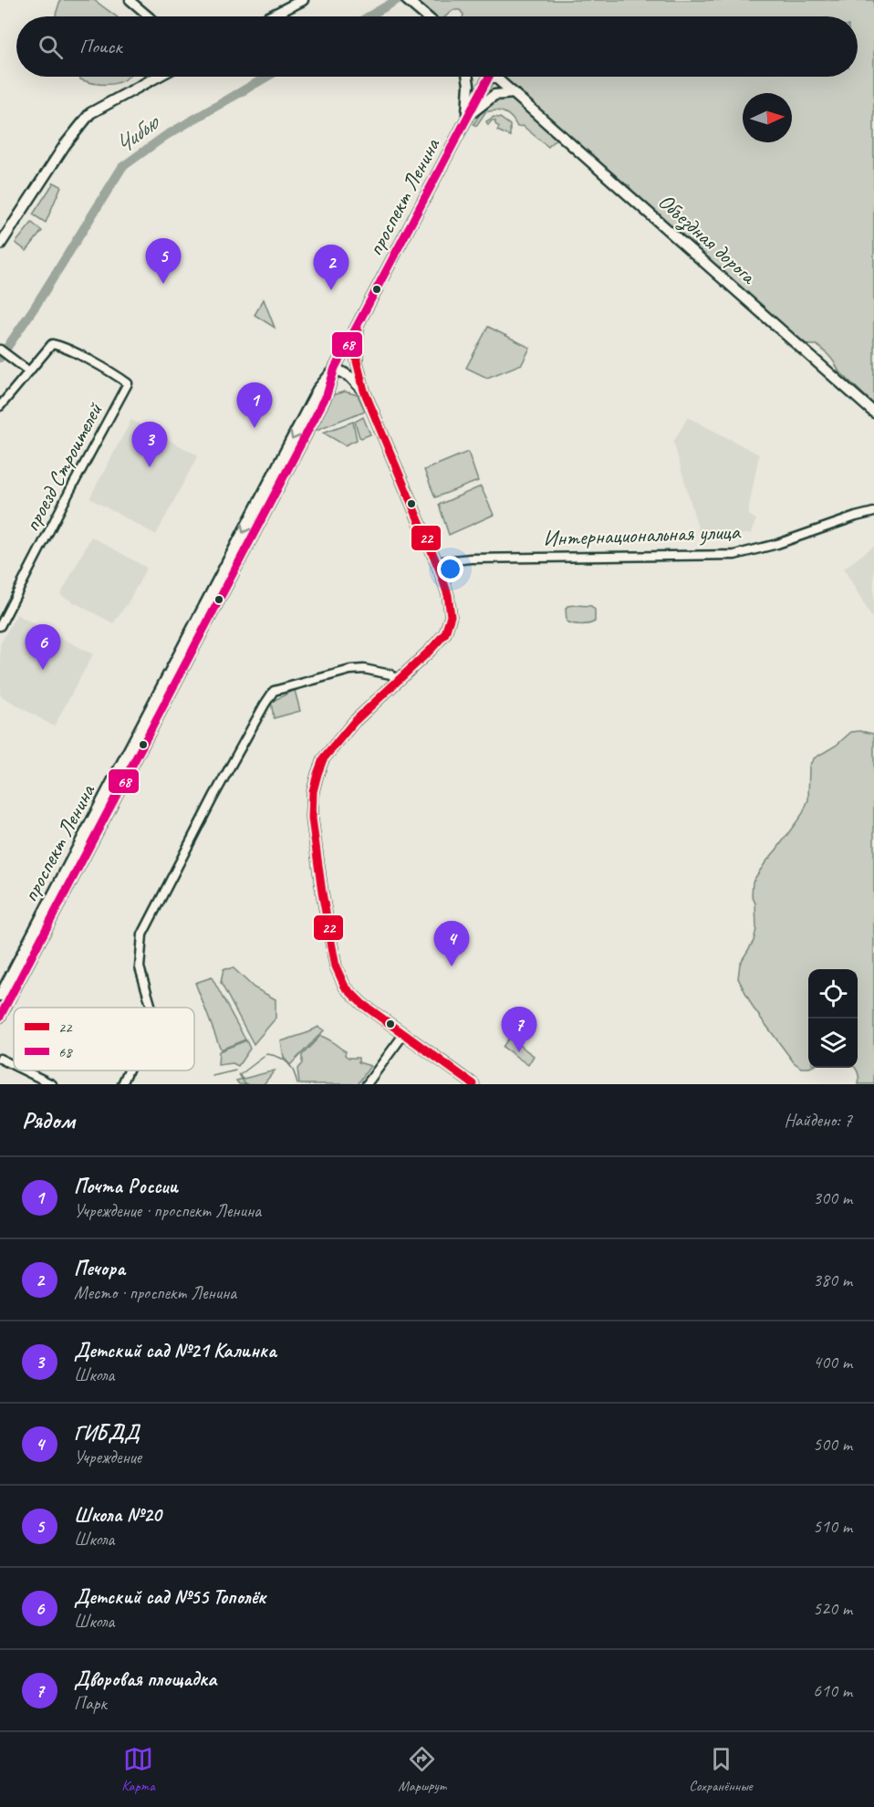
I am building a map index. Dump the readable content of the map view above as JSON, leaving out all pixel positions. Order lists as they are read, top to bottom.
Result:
{
  "streets": {
    "main road": ["проспект Ленина", "Объездная дорога"],
    "street": ["проезд Строителей", "Интернациональная улица"]
  },
  "water": ["Чибью"],
  "lines": ["transit line 68", "transit line 22"],
  "legend": ["22", "68"],
  "north": "right",
  "page": {
    "search": "Поиск",
    "pins": [
      "5",
      "2",
      "1",
      "3",
      "6",
      "4",
      "7"
    ],
    "heading": ["Рядом", "Найдено: 7"],
    "list": [
      {
        "mark": "1",
        "name": "Почта России",
        "note": "Учреждение · проспект Ленина",
        "value": "300 m"
      },
      {
        "mark": "2",
        "name": "Печора",
        "note": "Место · проспект Ленина",
        "value": "380 m"
      },
      {
        "mark": "3",
        "name": "Детский сад №21 Калинка",
        "note": "Школа",
        "value": "400 m"
      },
      {
        "mark": "4",
        "name": "ГИБДД",
        "note": "Учреждение",
        "value": "500 m"
      },
      {
        "mark": "5",
        "name": "Школа №20",
        "note": "Школа",
        "value": "510 m"
      },
      {
        "mark": "6",
        "name": "Детский сад №55 Тополёк",
        "note": "Школа",
        "value": "520 m"
      },
      {
        "mark": "7",
        "name": "Дворовая площадка",
        "note": "Парк",
        "value": "610 m"
      }
    ],
    "nav": ["Карта", "Маршрут", "Сохранённые"]
  }
}
